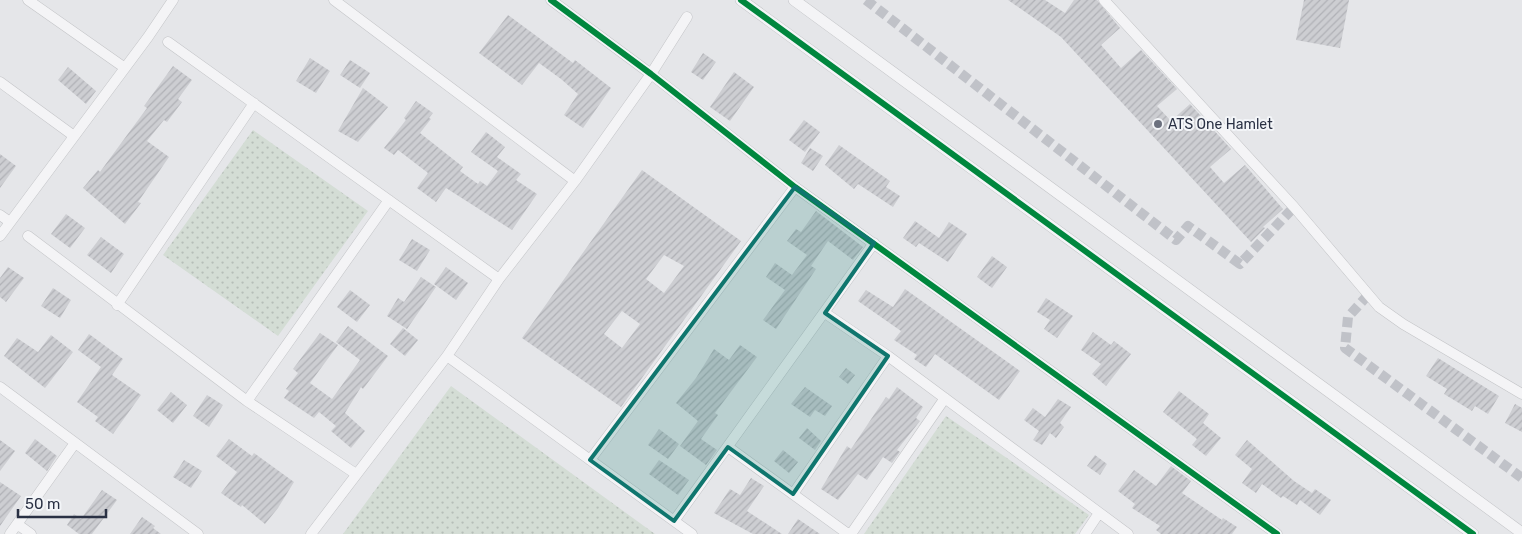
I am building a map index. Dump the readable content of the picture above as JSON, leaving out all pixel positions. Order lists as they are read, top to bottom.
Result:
{
  "places": ["ATS One Hamlet"],
  "scale_bar": "50 m"
}
